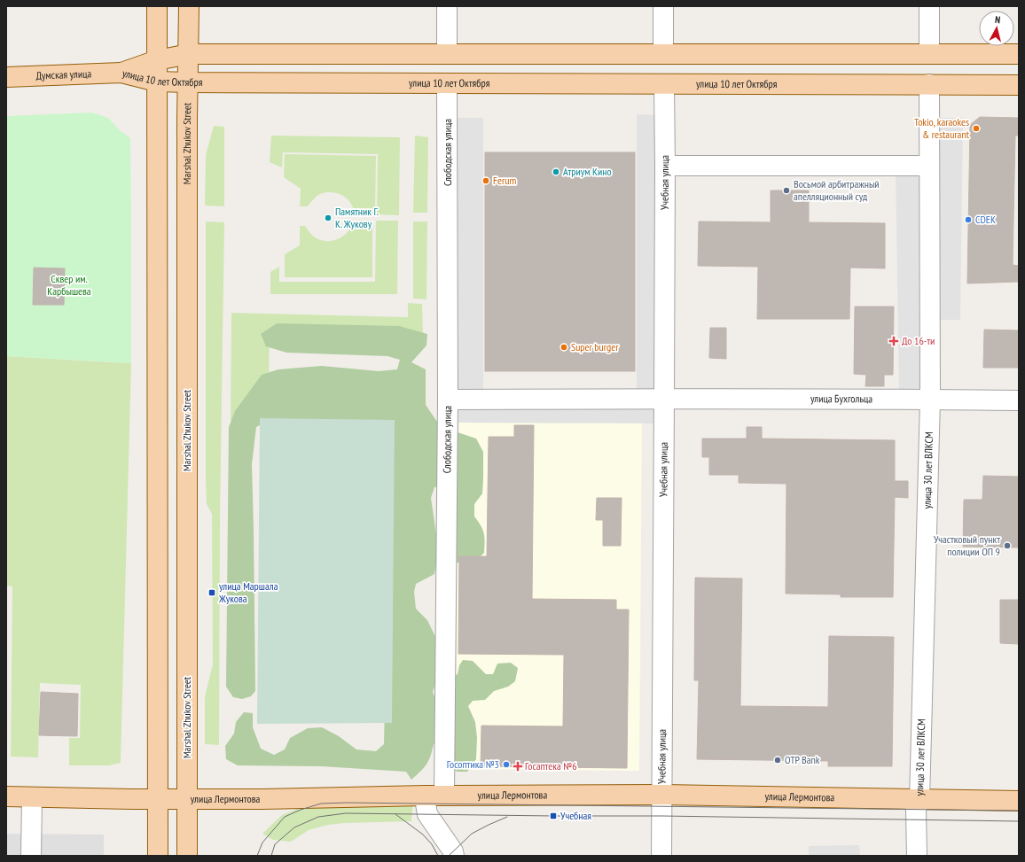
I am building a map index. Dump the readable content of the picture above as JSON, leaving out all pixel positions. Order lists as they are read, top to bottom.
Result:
{
  "streets": {
    "main road": [
      "Думская улица",
      "улица 10 лет Октября",
      "Marshal Zhukov Street",
      "улица Лермонтова"
    ],
    "street": [
      "Слободская улица",
      "Учебная улица",
      "улица Бухгольца",
      "улица 30 лет ВЛКСМ"
    ]
  },
  "crossings": [
    ["Думская улица", "улица 10 лет Октября"],
    ["улица 10 лет Октября", "Marshal Zhukov Street"],
    ["улица 10 лет Октября", "Слободская улица"],
    ["улица 10 лет Октября", "Учебная улица"],
    ["улица 10 лет Октября", "улица 30 лет ВЛКСМ"],
    ["Marshal Zhukov Street", "улица Лермонтова"],
    ["Слободская улица", "улица Бухгольца"],
    ["Слободская улица", "улица Лермонтова"],
    ["Учебная улица", "улица Бухгольца"],
    ["Учебная улица", "улица Лермонтова"],
    ["улица Бухгольца", "улица 30 лет ВЛКСМ"],
    ["улица 30 лет ВЛКСМ", "улица Лермонтова"]
  ],
  "parks": ["Сквер им. Карбышева"],
  "places": {
    "other": [
      "Tokio, karaokes & restaurant",
      "Атриум Кино",
      "Ferum",
      "Восьмой арбитражный апелляционный суд",
      "Памятник Г. К. Жукову",
      "CDEK",
      "Super burger",
      "Участковый пункт полиции ОП 9",
      "OTP Bank",
      "Госоптика №3"
    ],
    "health": ["До 16-ти", "Госаптека №6"],
    "transit": ["улица Маршала Жукова", "Учебная"]
  },
  "north": "top"
}
